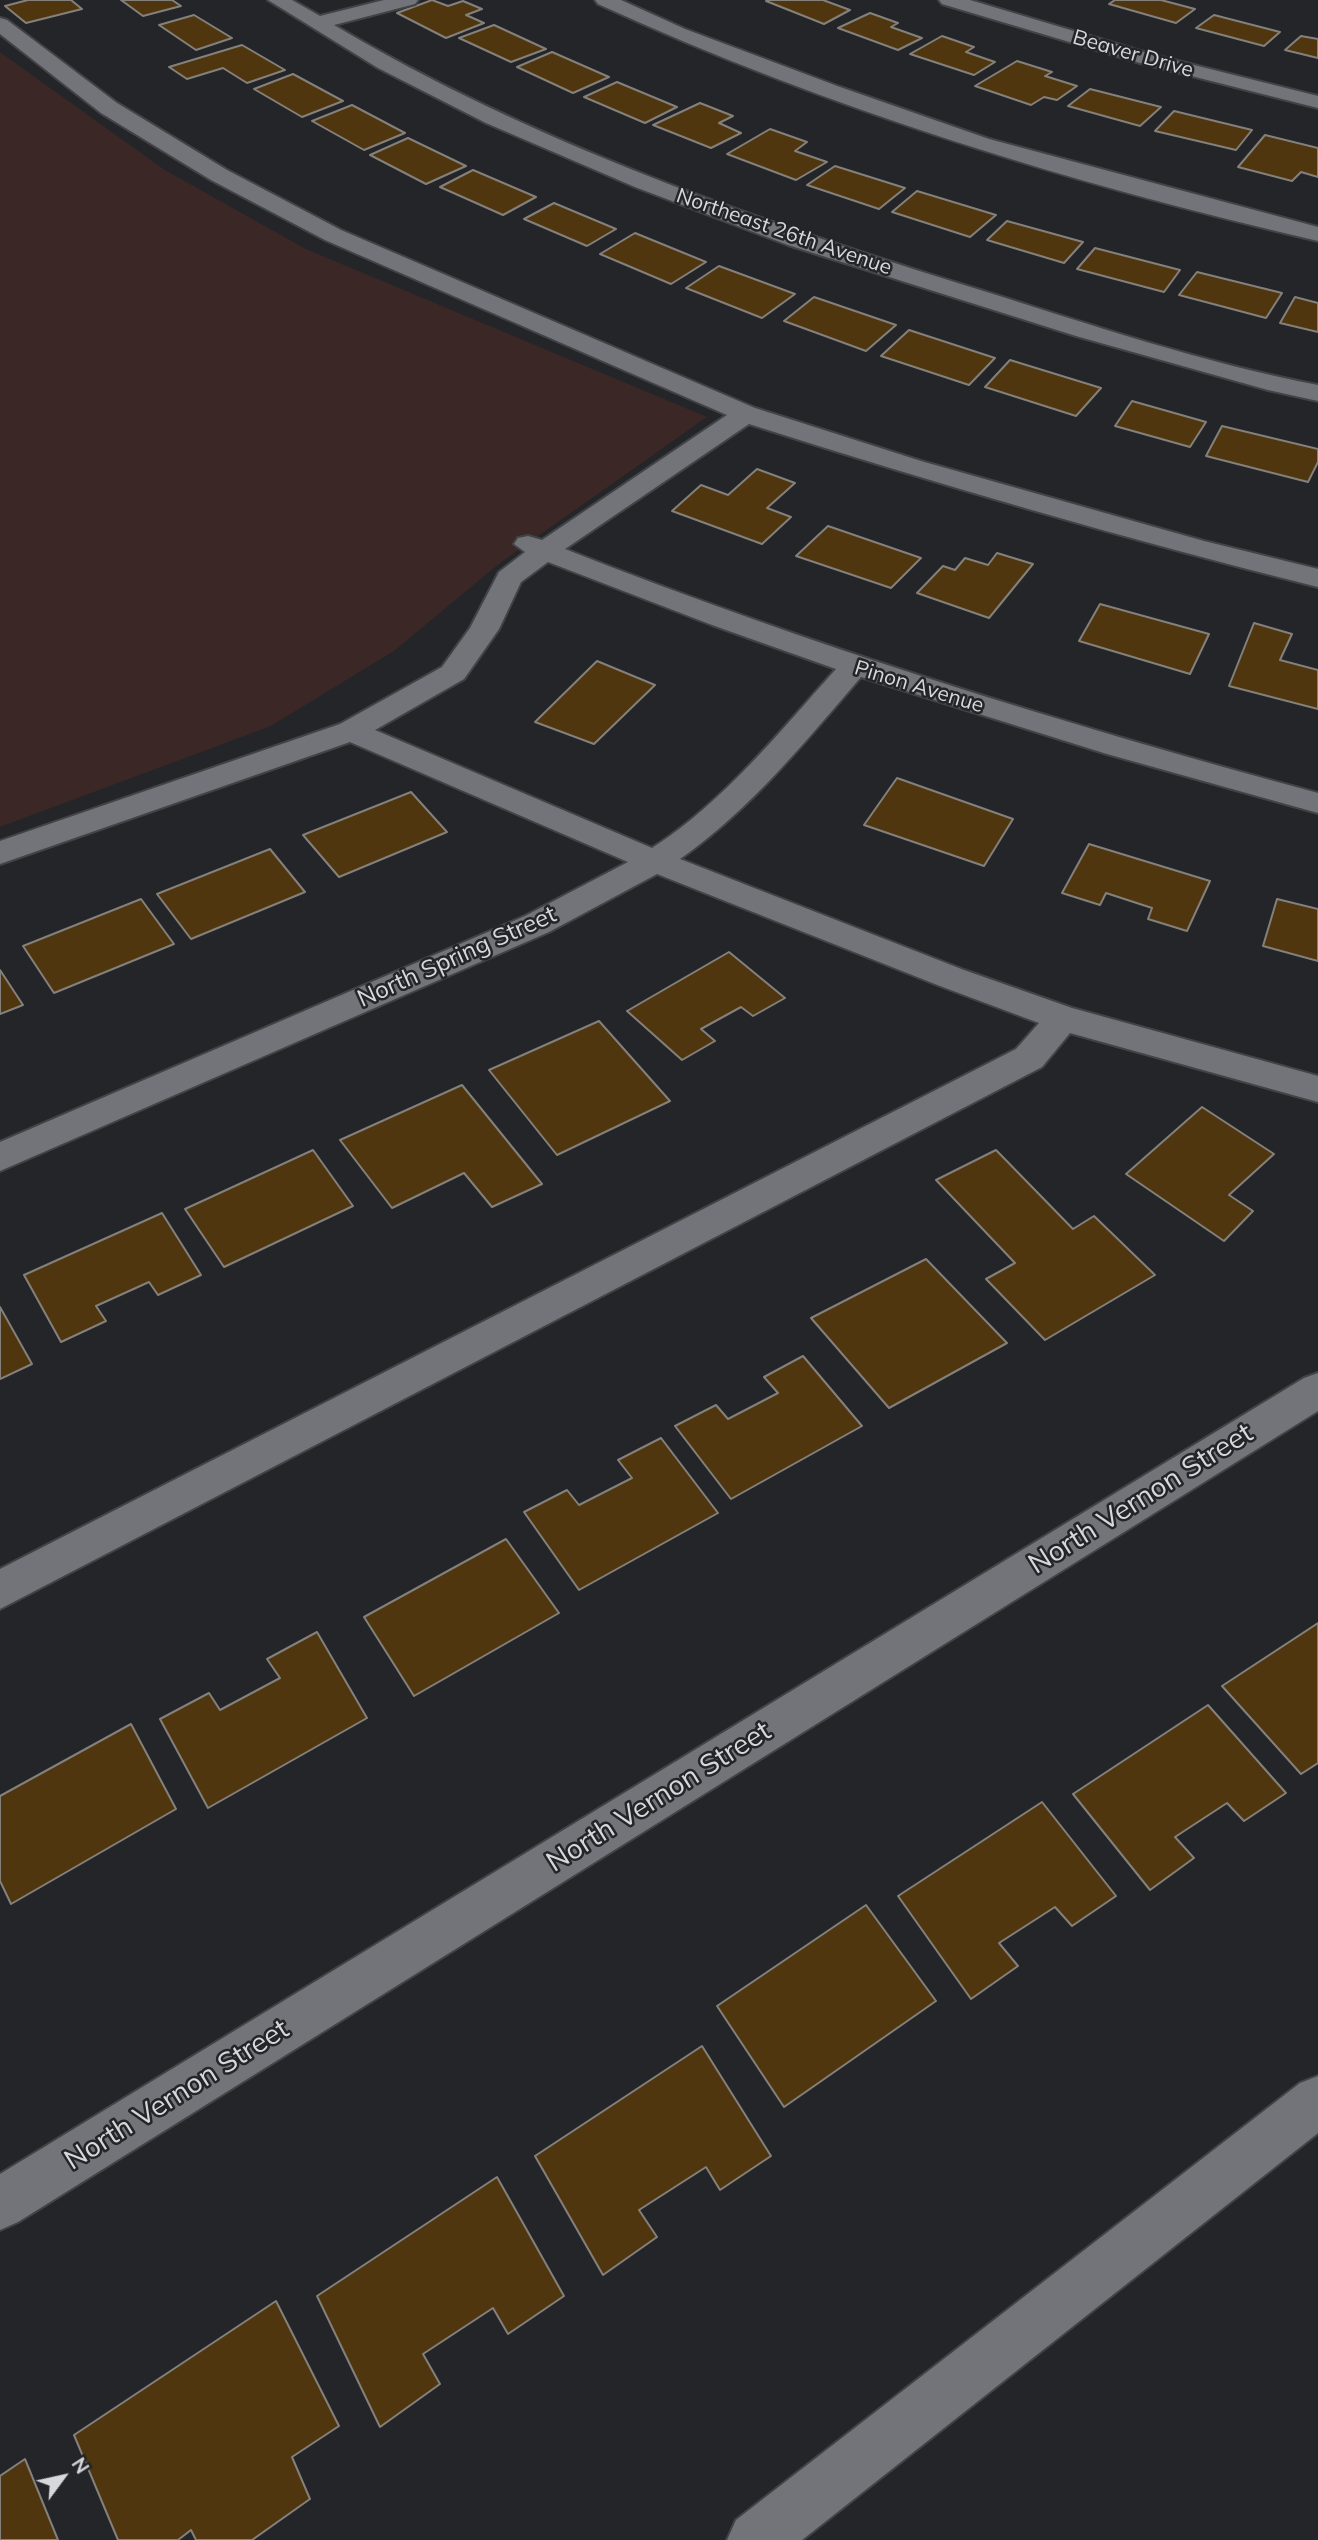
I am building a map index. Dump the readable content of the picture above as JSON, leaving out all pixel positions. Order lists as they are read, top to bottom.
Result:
{
  "streets": {
    "street": [
      "Beaver Drive",
      "Northeast 26th Avenue",
      "Pinon Avenue",
      "North Spring Street",
      "North Vernon Street"
    ]
  },
  "crossings": [
    ["Pinon Avenue", "North Spring Street"]
  ],
  "north": "top right"
}
